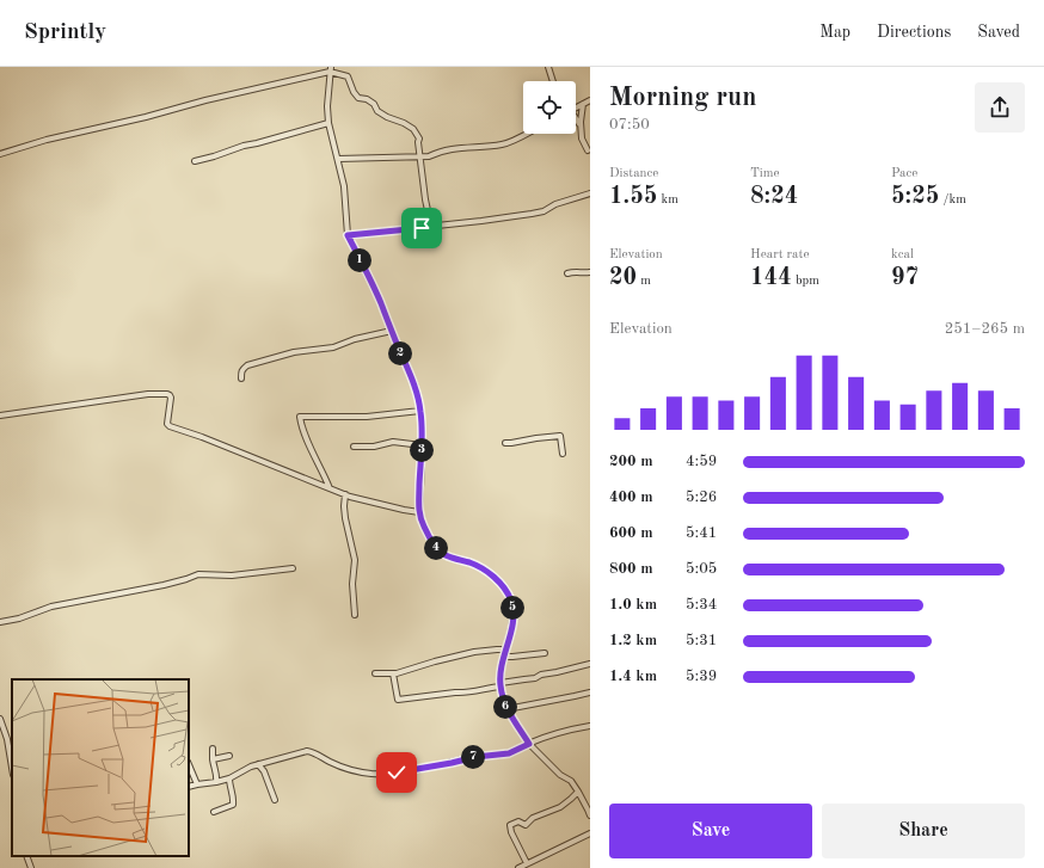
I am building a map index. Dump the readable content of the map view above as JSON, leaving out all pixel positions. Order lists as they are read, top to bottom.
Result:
{
  "page": {
    "header": "Sprintly",
    "nav": ["Map", "Directions", "Saved"],
    "heading": ["Morning run", "07:50"],
    "stats": [
      ["Distance", "1.55 km"],
      ["Time", "8:24"],
      ["Pace", "5:25 /km"],
      ["Elevation", "20 m"],
      ["Heart rate", "144 bpm"],
      ["kcal", "97"]
    ],
    "pins": [
      "1",
      "2",
      "3",
      "4",
      "5",
      "6",
      "7"
    ],
    "chart": ["Elevation", "251–265 m"],
    "list": [
      {
        "name": "200 m",
        "note": "4:59"
      },
      {
        "name": "400 m",
        "note": "5:26"
      },
      {
        "name": "600 m",
        "note": "5:41"
      },
      {
        "name": "800 m",
        "note": "5:05"
      },
      {
        "name": "1.0 km",
        "note": "5:34"
      },
      {
        "name": "1.2 km",
        "note": "5:31"
      },
      {
        "name": "1.4 km",
        "note": "5:39"
      }
    ],
    "buttons": ["Save", "Share"]
  }
}
